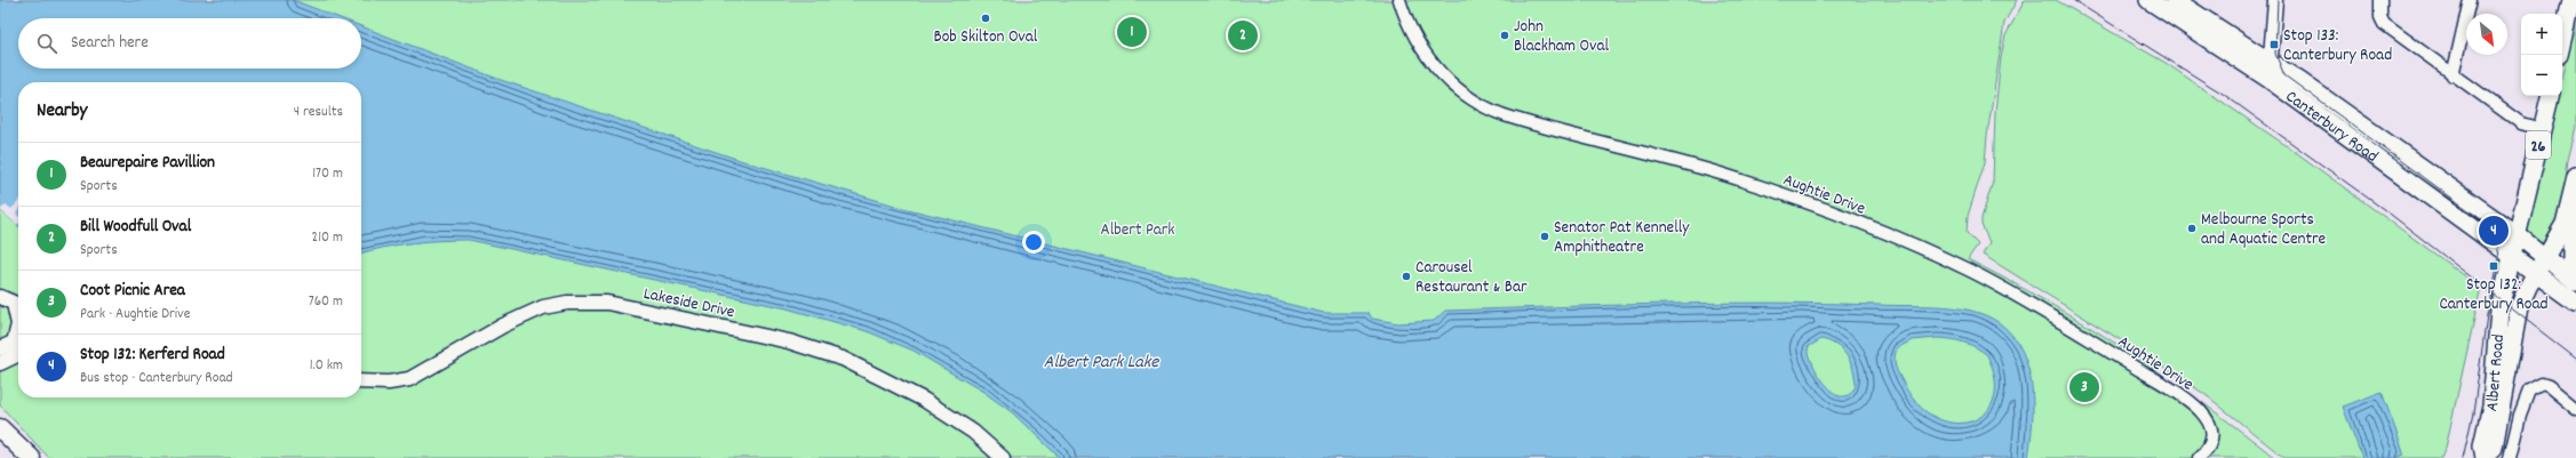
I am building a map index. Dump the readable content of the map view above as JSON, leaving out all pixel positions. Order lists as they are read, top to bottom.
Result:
{
  "streets": {
    "main road": ["Canterbury Road", "26", "Albert Road"],
    "street": ["Aughtie Drive", "Lakeside Drive"]
  },
  "crossings": [
    ["Canterbury Road", "26"],
    ["Canterbury Road", "Albert Road"],
    ["26", "Albert Road"]
  ],
  "water": ["Albert Park Lake"],
  "parks": ["Albert Park"],
  "places": {
    "other": [
      "Bob Skilton Oval",
      "John Blackham Oval",
      "Melbourne Sports and Aquatic Centre",
      "Senator Pat Kennelly Amphitheatre",
      "Carousel Restaurant & Bar"
    ],
    "transit": ["Stop 133: Canterbury Road", "Stop 132: Canterbury Road"]
  },
  "north": "bottom right",
  "page": {
    "map_buttons": ["+", "−"],
    "pins": [
      "1",
      "2",
      "4",
      "3"
    ],
    "search": "Search here",
    "heading": ["Nearby", "4 results"],
    "list": [
      {
        "mark": "1",
        "name": "Beaurepaire Pavillion",
        "note": "Sports",
        "value": "170 m"
      },
      {
        "mark": "2",
        "name": "Bill Woodfull Oval",
        "note": "Sports",
        "value": "210 m"
      },
      {
        "mark": "3",
        "name": "Coot Picnic Area",
        "note": "Park · Aughtie Drive",
        "value": "760 m"
      },
      {
        "mark": "4",
        "name": "Stop 132: Kerferd Road",
        "note": "Bus stop · Canterbury Road",
        "value": "1.0 km"
      }
    ]
  }
}
